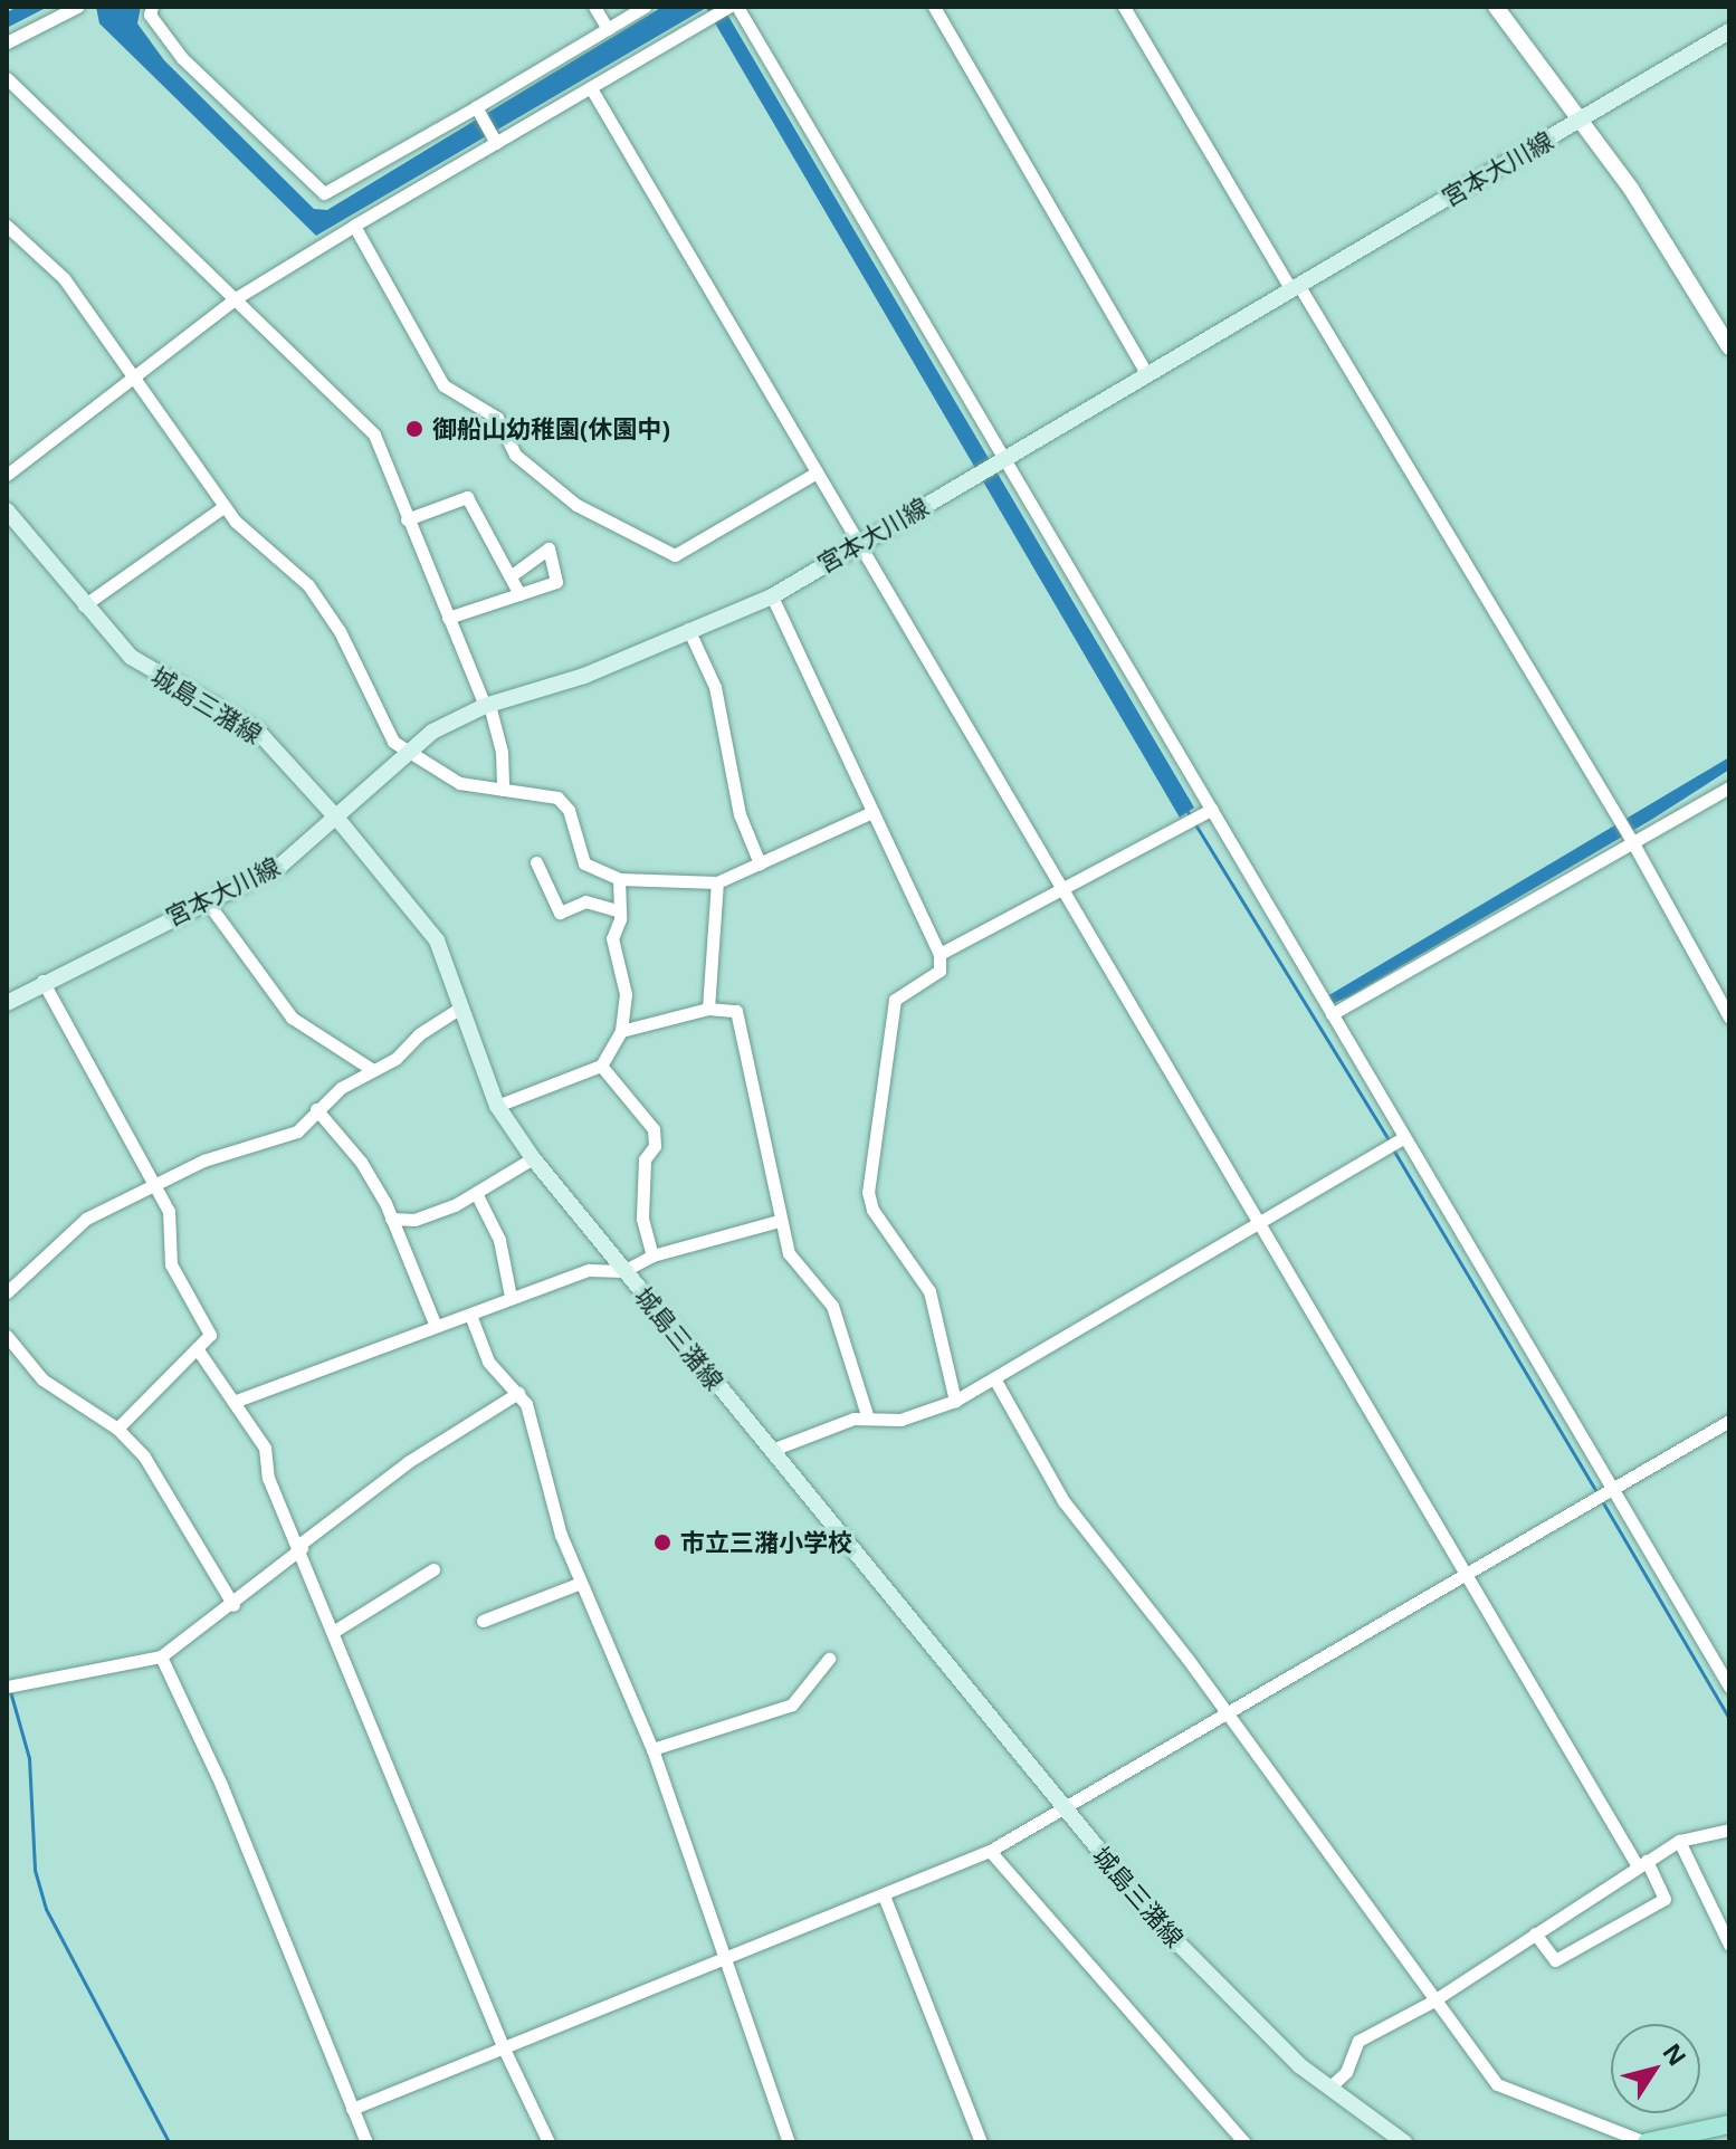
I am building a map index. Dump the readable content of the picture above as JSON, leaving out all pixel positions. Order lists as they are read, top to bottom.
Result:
{
  "streets": {
    "main road": ["宮本大川線", "城島三潴線"]
  },
  "crossings": [
    ["宮本大川線", "城島三潴線"]
  ],
  "places": ["御船山幼稚園(休園中)", "市立三潴小学校"],
  "north": "top right"
}
